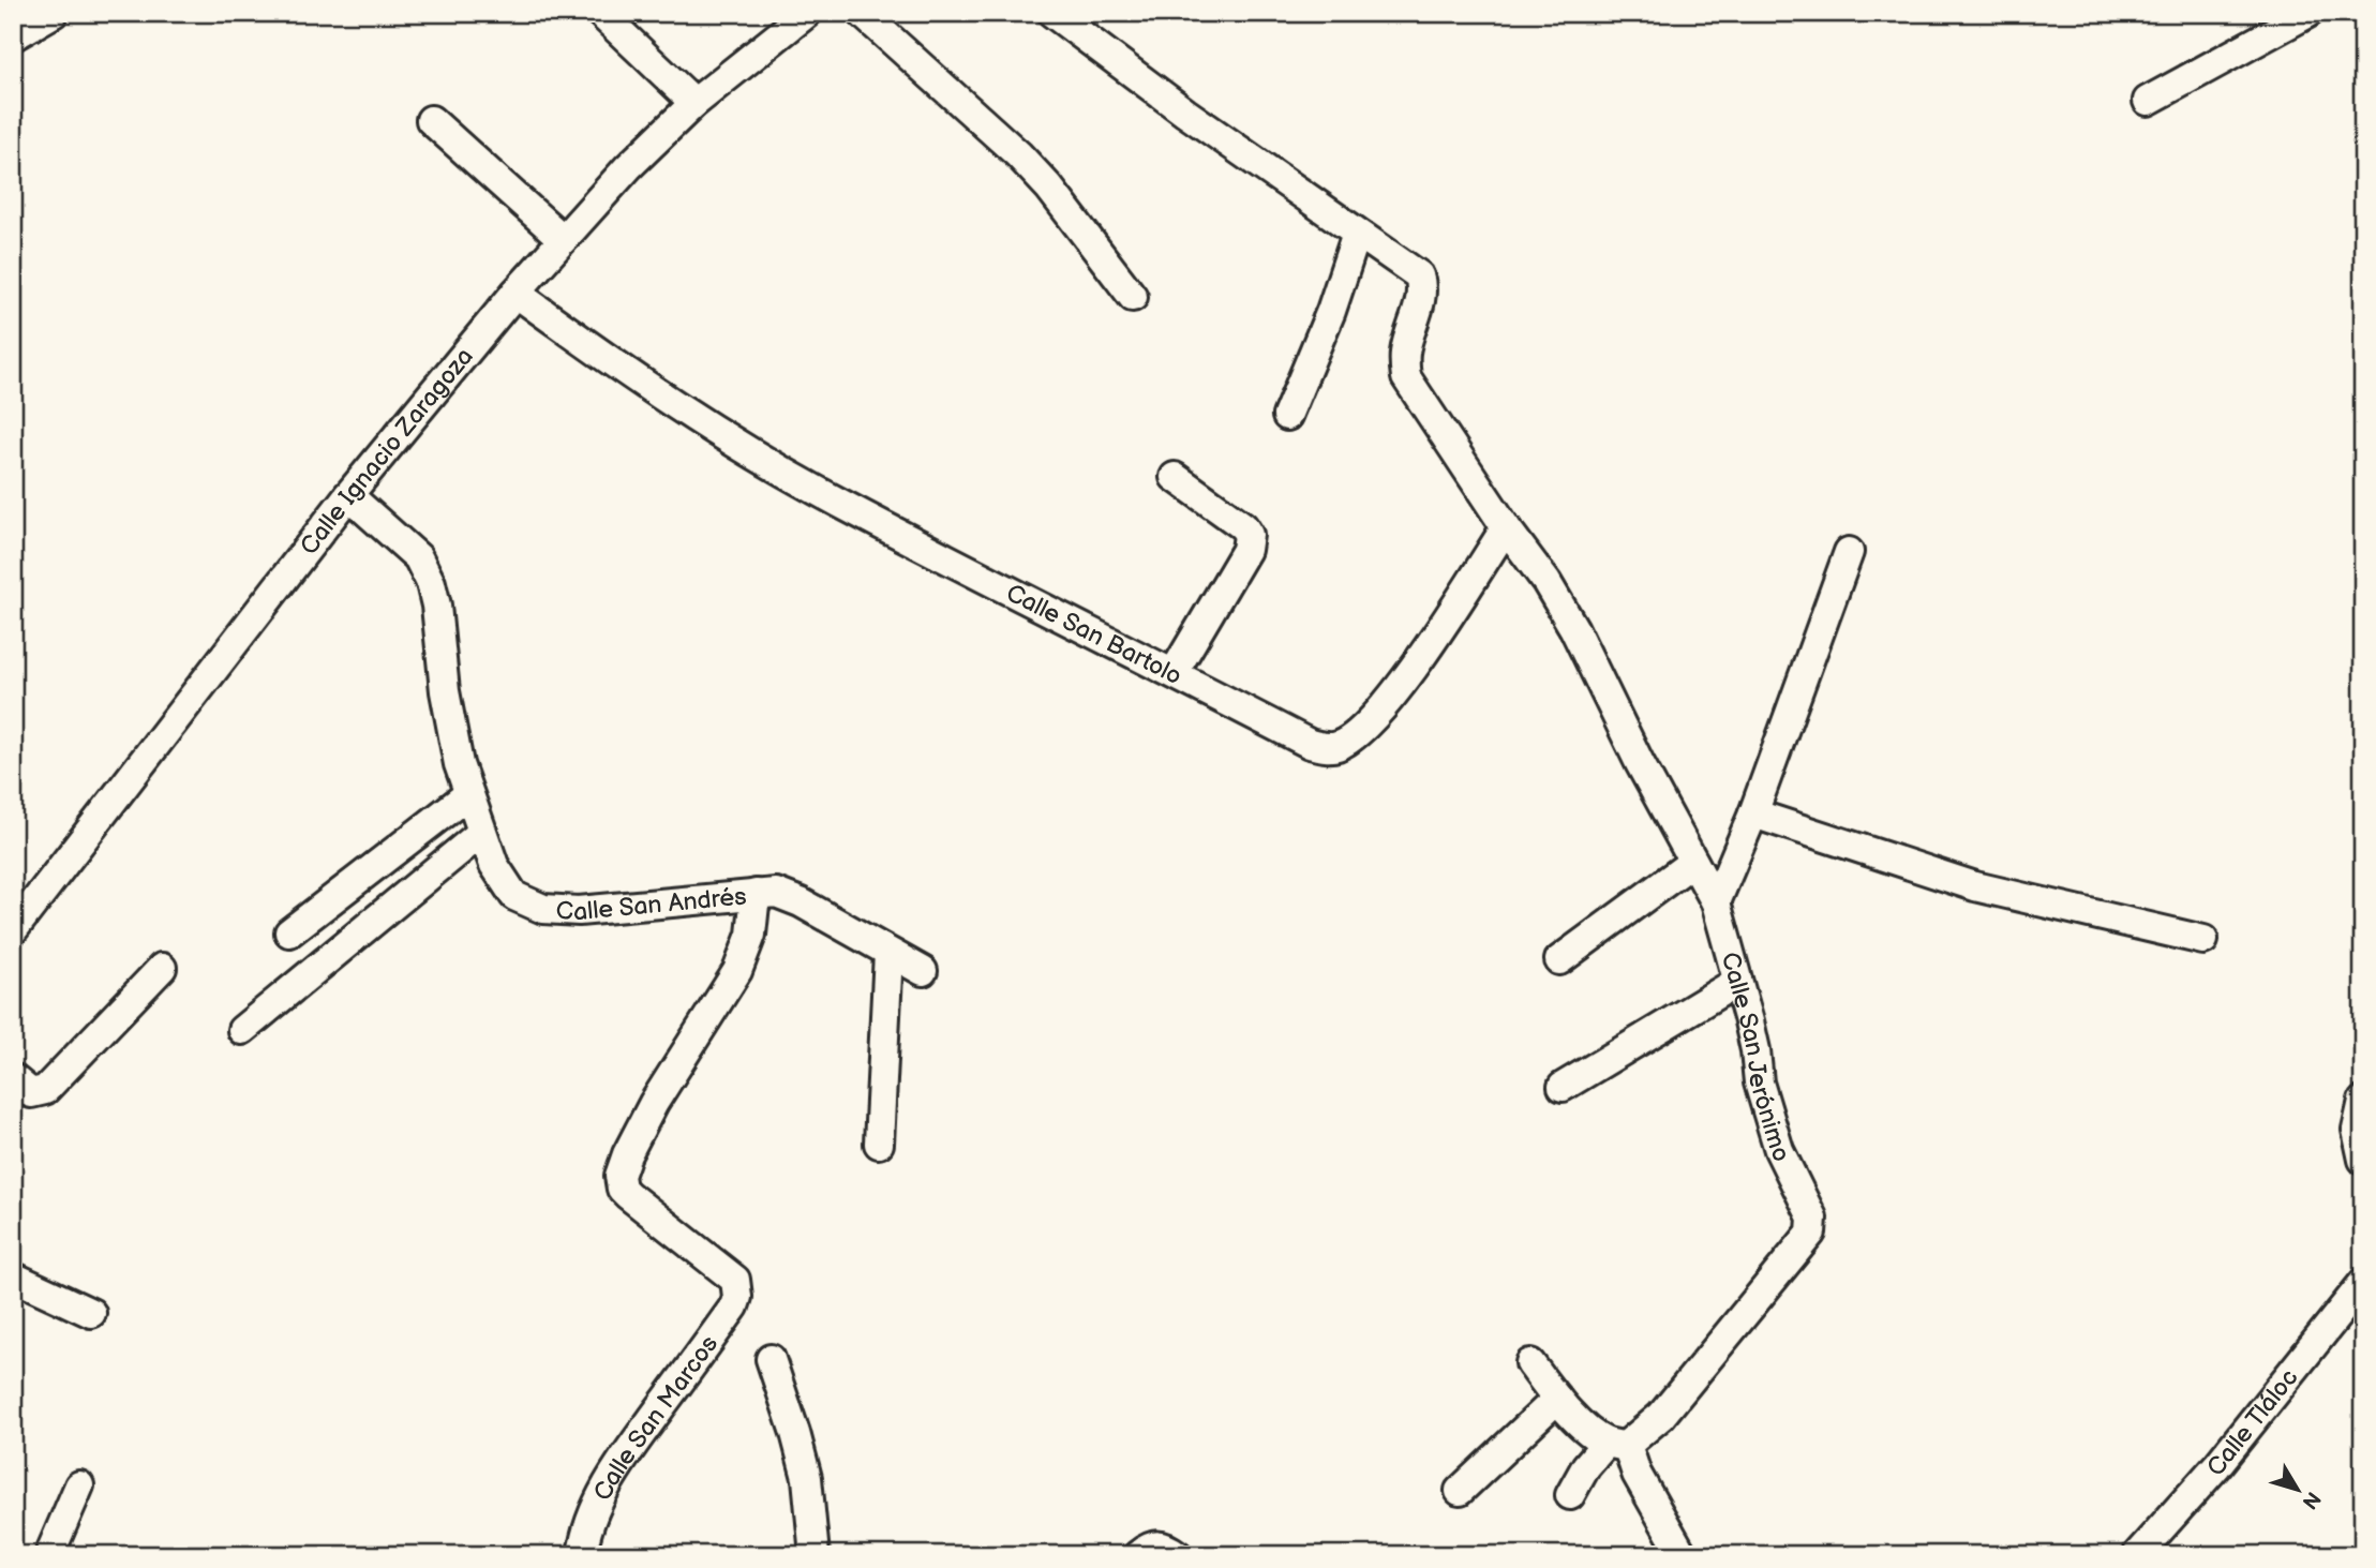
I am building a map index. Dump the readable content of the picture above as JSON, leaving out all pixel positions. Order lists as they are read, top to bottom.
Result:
{
  "streets": {
    "street": [
      "Calle Ignacio Zaragoza",
      "Calle San Bartolo",
      "Calle San Andrés",
      "Calle San Jerónimo",
      "Calle San Marcos",
      "Calle Tláloc"
    ]
  },
  "crossings": [
    ["Calle Ignacio Zaragoza", "Calle San Bartolo"],
    ["Calle Ignacio Zaragoza", "Calle San Andrés"],
    ["Calle San Bartolo", "Calle San Jerónimo"],
    ["Calle San Andrés", "Calle San Marcos"]
  ],
  "north": "bottom right"
}
